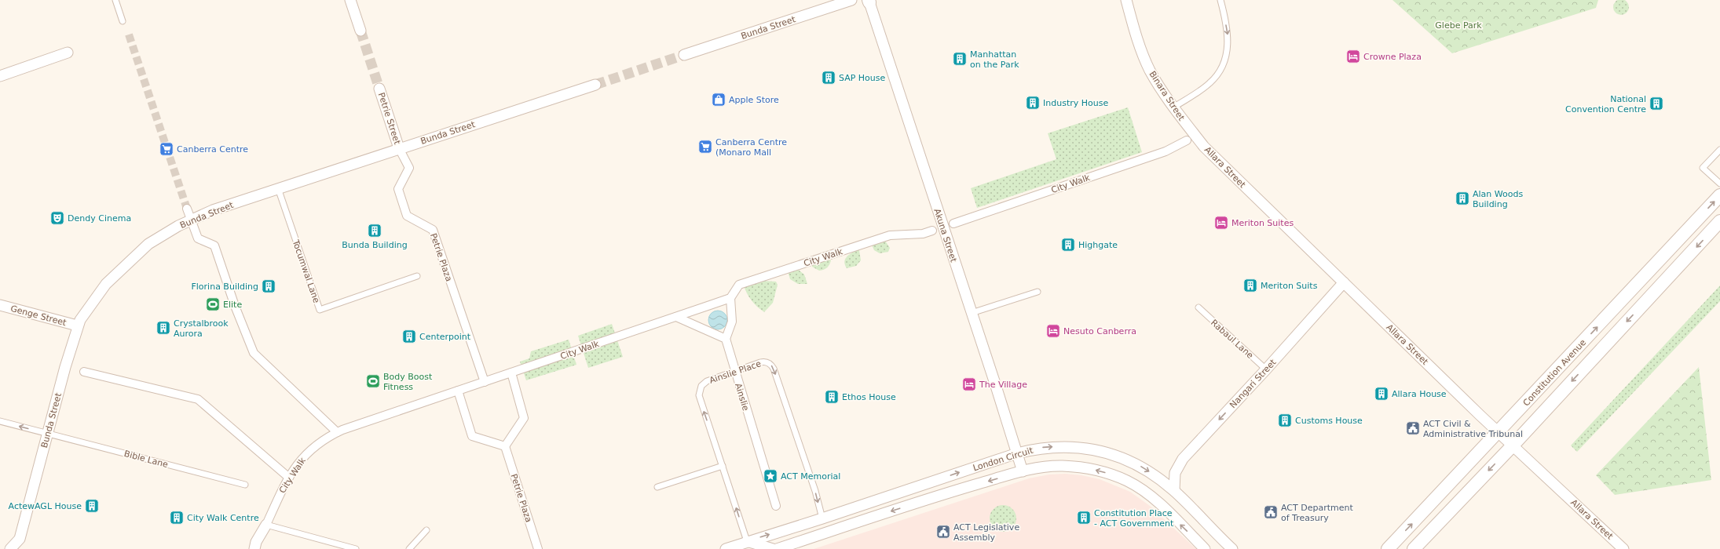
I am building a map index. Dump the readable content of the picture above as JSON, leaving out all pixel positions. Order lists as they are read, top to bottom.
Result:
{
  "streets": {
    "street": [
      "Bunda Street",
      "Binara Street",
      "Petrie Street",
      "Allara Street",
      "City Walk",
      "Akuna Street",
      "Petrie Plaza",
      "Genge Street",
      "Constitution Avenue",
      "Nangari Street",
      "Ainslie",
      "London Circuit"
    ],
    "lane": [
      "Tocumwal Lane",
      "Rabaul Lane",
      "Ainslie Place",
      "Bible Lane"
    ]
  },
  "crossings": [
    ["Bunda Street", "Petrie Street"],
    ["Bunda Street", "Petrie Plaza"],
    ["Bunda Street", "Tocumwal Lane"],
    ["Bunda Street", "Genge Street"],
    ["Bunda Street", "Bible Lane"],
    ["Binara Street", "Allara Street"],
    ["Binara Street", "City Walk"],
    ["Petrie Street", "Petrie Plaza"],
    ["Allara Street", "City Walk"],
    ["Allara Street", "Constitution Avenue"],
    ["Allara Street", "Nangari Street"],
    ["City Walk", "Petrie Plaza"],
    ["Akuna Street", "London Circuit"],
    ["Rabaul Lane", "Nangari Street"],
    ["Ainslie Place", "Ainslie"],
    ["Ainslie Place", "London Circuit"],
    ["Nangari Street", "London Circuit"]
  ],
  "one_way": ["Nangari Street"],
  "parks": ["Glebe Park"],
  "places": {
    "hotel": [
      "Crowne Plaza",
      "Meriton Suites",
      "Nesuto Canberra",
      "The Village"
    ],
    "building": [
      "Manhattan on the Park",
      "SAP House",
      "Industry House",
      "National Convention Centre",
      "Alan Woods Building",
      "Bunda Building",
      "Highgate",
      "Meriton Suits",
      "Florina Building",
      "Crystalbrook Aurora",
      "Centerpoint",
      "Allara House",
      "Ethos House",
      "Customs House",
      "ActewAGL House",
      "City Walk Centre",
      "Constitution Place - ACT Government"
    ],
    "shop": ["Apple Store"],
    "supermarket": ["Canberra Centre (Monaro Mall", "Canberra Centre"],
    "theatre": ["Dendy Cinema"],
    "sports": ["Elite", "Body Boost Fitness"],
    "public building": ["ACT Civil & Administrative Tribunal", "ACT Department of Treasury", "ACT Legislative Assembly"],
    "place": ["ACT Memorial"]
  }
}
